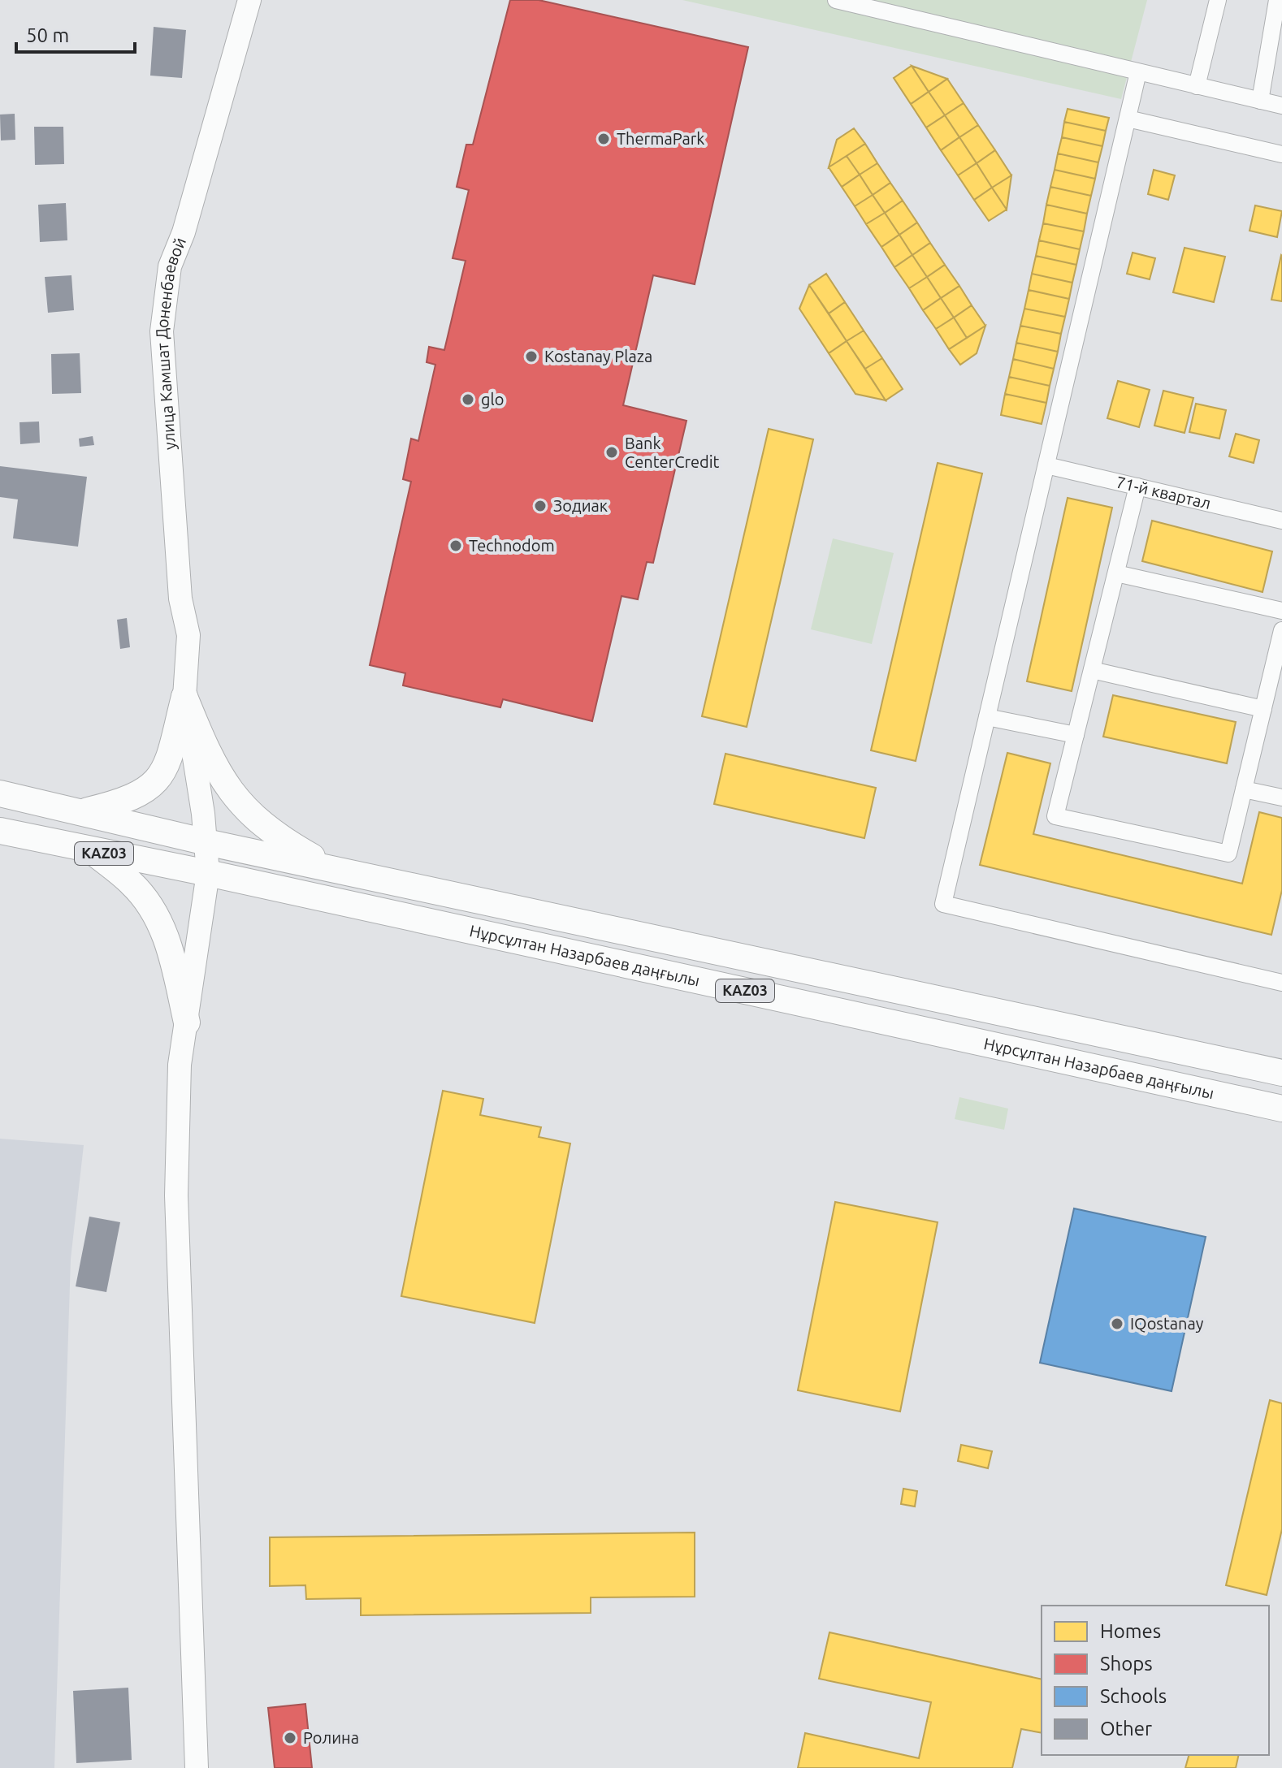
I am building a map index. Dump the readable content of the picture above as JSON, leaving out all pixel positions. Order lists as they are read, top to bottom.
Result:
{
  "streets": {
    "main road": ["KАZ03", "Нұрсұлтан Назарбаев даңғылы"],
    "street": ["улица Камшат Доненбаевой", "71-й квартал"]
  },
  "crossings": [
    ["улица Камшат Доненбаевой", "KАZ03"],
    ["улица Камшат Доненбаевой", "Нұрсұлтан Назарбаев даңғылы"],
    ["KАZ03", "Нұрсұлтан Назарбаев даңғылы"]
  ],
  "places": [
    "ThermaPark",
    "Kostanay Plaza",
    "glo",
    "Bank CenterCredit",
    "Зодиак",
    "Technodom",
    "IQostanay",
    "Ролина"
  ],
  "legend": [
    "Homes",
    "Shops",
    "Schools",
    "Other"
  ],
  "scale_bar": "50 m"
}
